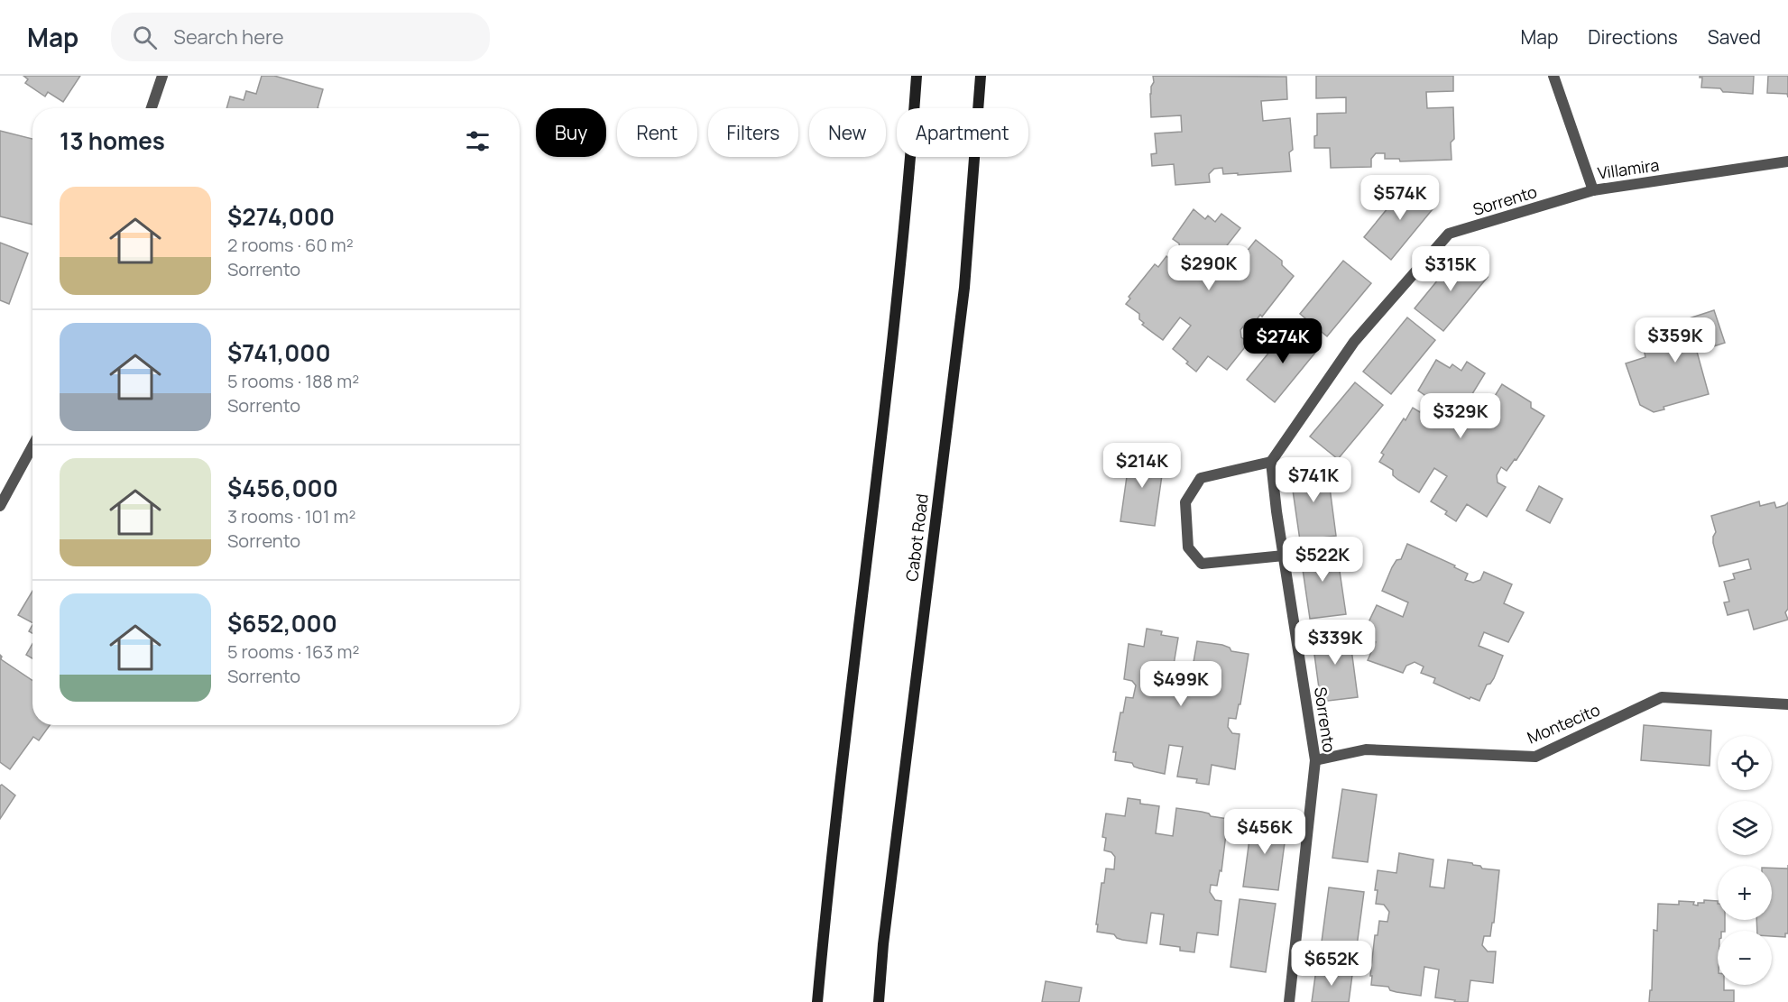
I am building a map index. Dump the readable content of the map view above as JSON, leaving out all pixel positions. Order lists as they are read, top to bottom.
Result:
{
  "streets": {
    "main road": ["Cabot Road"],
    "street": ["Villamira", "Sorrento", "Montecito"]
  },
  "crossings": [
    ["Villamira", "Sorrento"],
    ["Sorrento", "Montecito"]
  ],
  "page": {
    "header": "Map",
    "search": "Search here",
    "nav": ["Map", "Directions", "Saved"],
    "chip": [
      "Buy",
      "Rent",
      "Filters",
      "New",
      "Apartment"
    ],
    "heading": "13 homes",
    "list": [
      {
        "name": "$274,000",
        "note": "2 rooms · 60 m² · Sorrento"
      },
      {
        "name": "$741,000",
        "note": "5 rooms · 188 m² · Sorrento"
      },
      {
        "name": "$456,000",
        "note": "3 rooms · 101 m² · Sorrento"
      },
      {
        "name": "$652,000",
        "note": "5 rooms · 163 m² · Sorrento"
      }
    ],
    "price": [
      "$574K",
      "$290K",
      "$315K",
      "$359K",
      "$274K",
      "$329K",
      "$214K",
      "$741K",
      "$522K",
      "$339K",
      "$499K",
      "$456K",
      "$652K"
    ],
    "map_buttons": ["+", "−"]
  }
}
